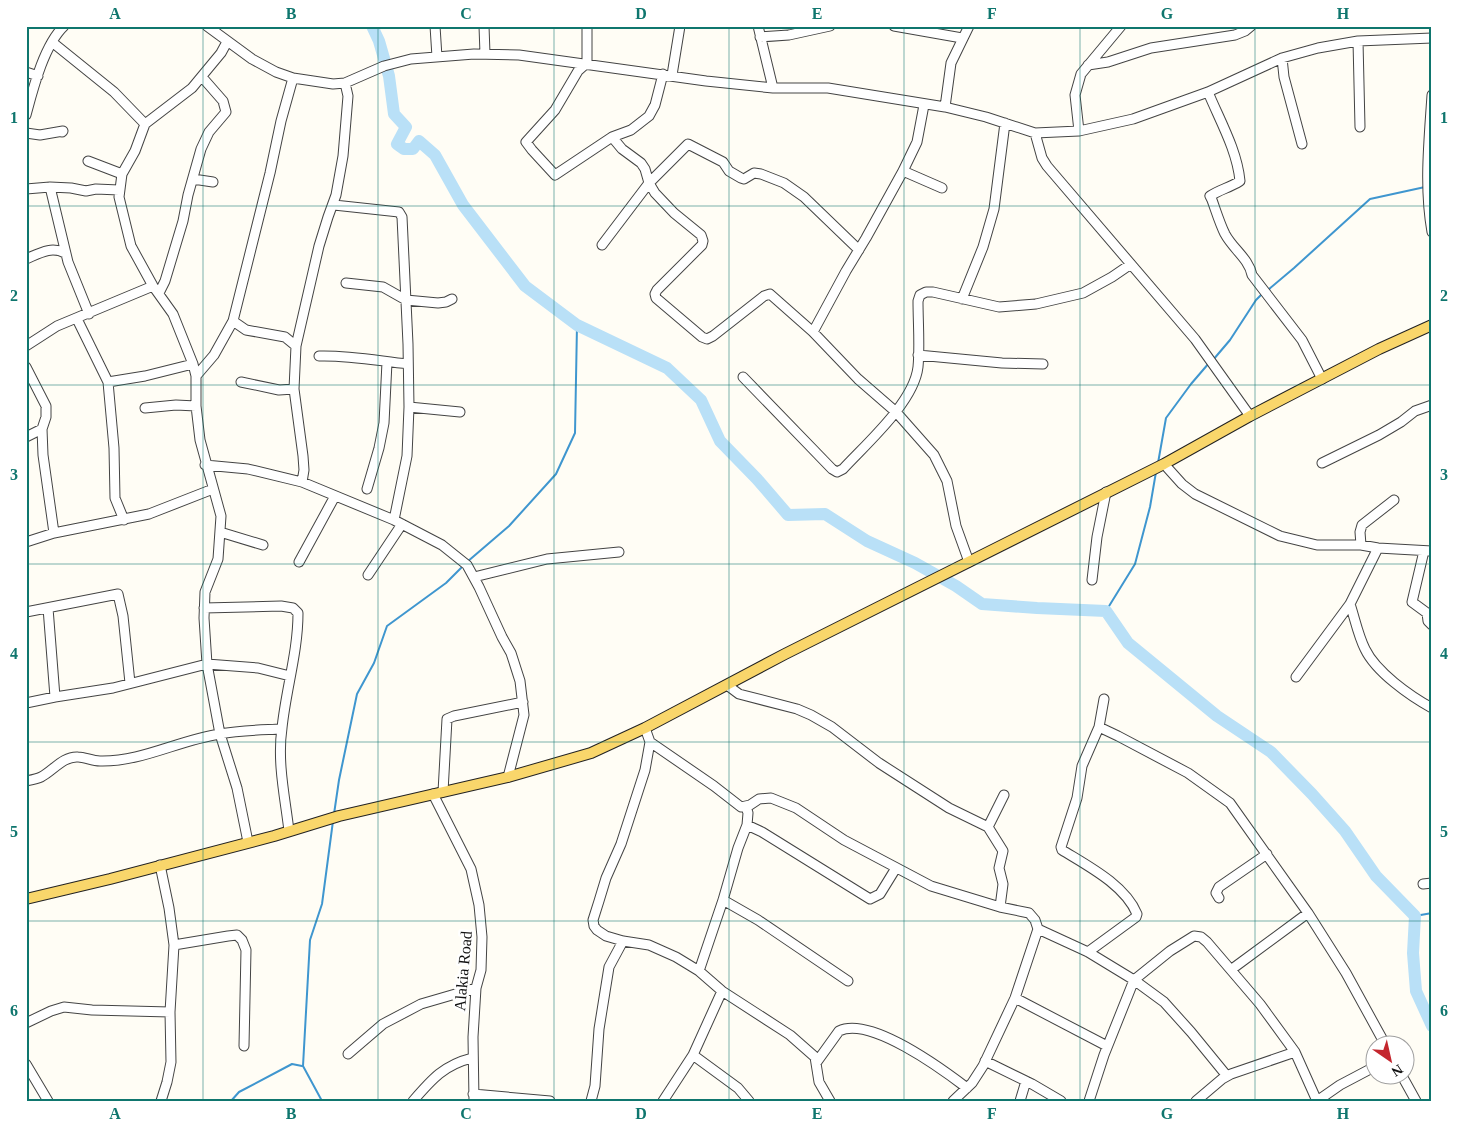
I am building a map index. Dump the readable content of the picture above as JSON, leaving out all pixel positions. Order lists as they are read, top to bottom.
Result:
{
  "streets": {
    "street": ["Alakia Road"]
  },
  "north": "bottom right",
  "grid": {
    "columns": [
      "A",
      "B",
      "C",
      "D",
      "E",
      "F",
      "G",
      "H"
    ],
    "rows": [
      "1",
      "2",
      "3",
      "4",
      "5",
      "6"
    ]
  }
}
